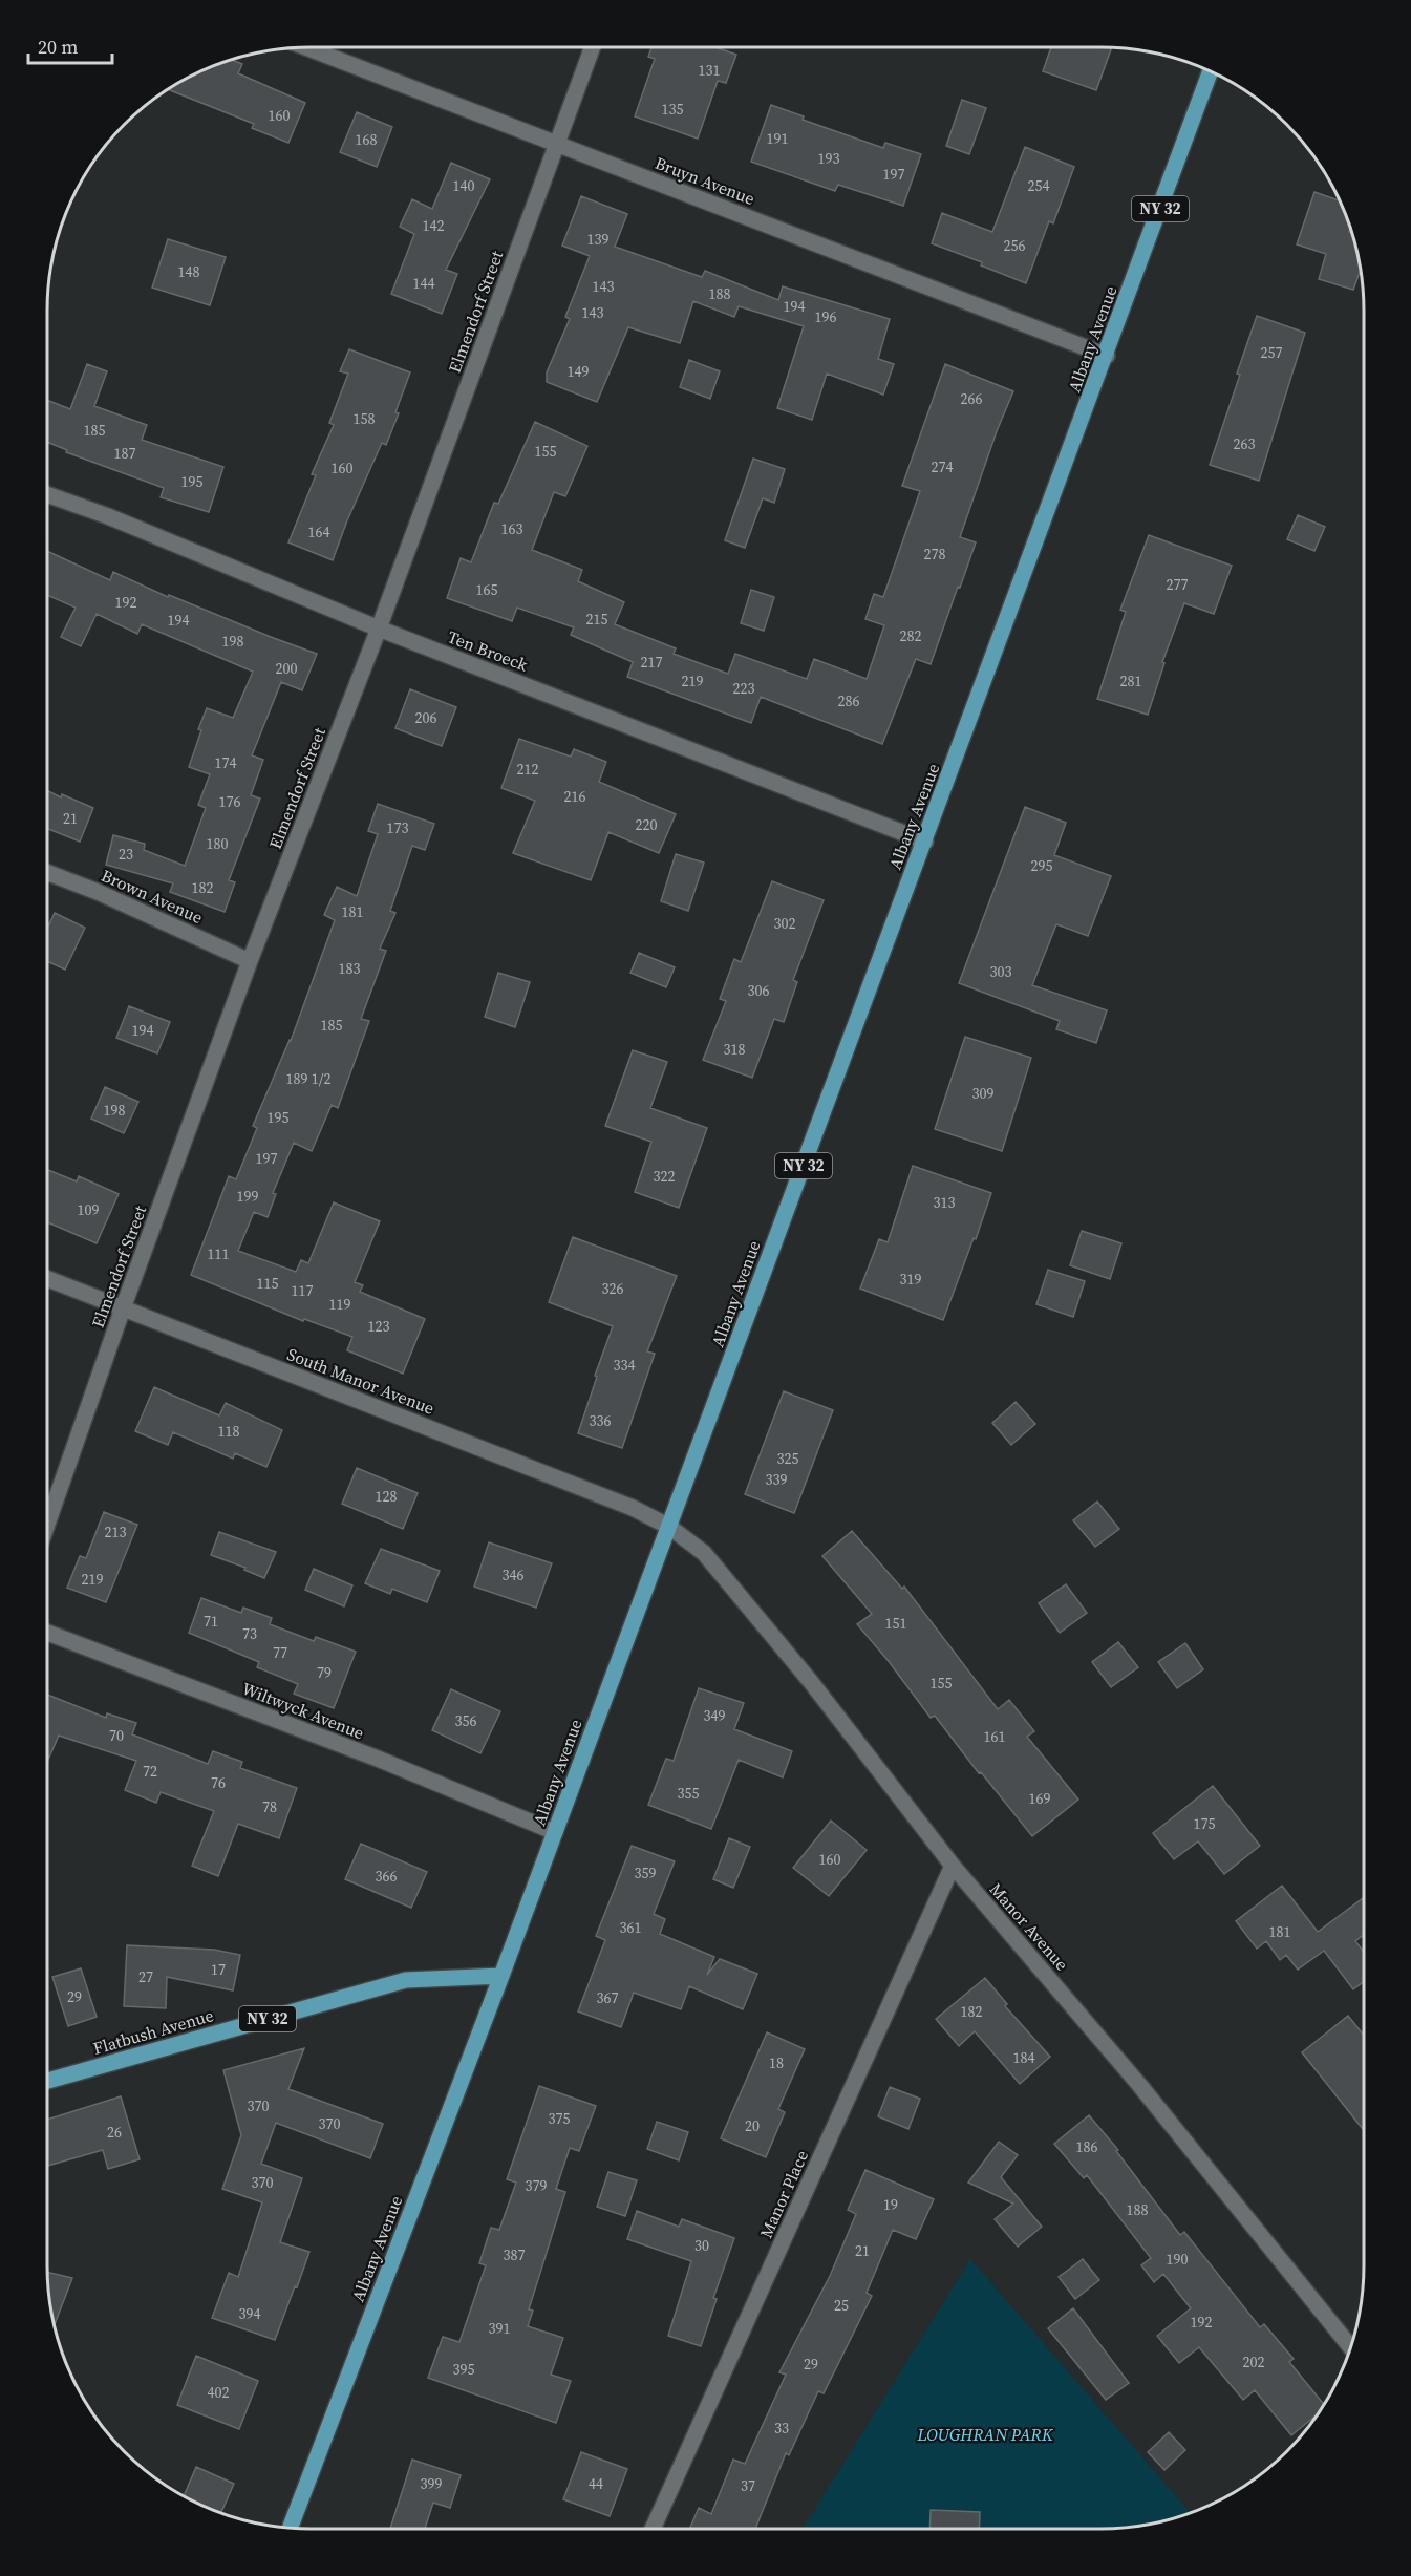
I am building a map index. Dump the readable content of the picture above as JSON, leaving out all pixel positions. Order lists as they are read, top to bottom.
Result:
{
  "streets": {
    "main road": ["NY 32", "Albany Avenue", "Flatbush Avenue"],
    "street": [
      "Bruyn Avenue",
      "Elmendorf Street",
      "Ten Broeck",
      "Brown Avenue",
      "South Manor Avenue",
      "Wiltwyck Avenue",
      "Manor Avenue",
      "Manor Place"
    ]
  },
  "crossings": [
    ["Bruyn Avenue", "Elmendorf Street"],
    ["Bruyn Avenue", "Albany Avenue"],
    ["Elmendorf Street", "Ten Broeck"],
    ["Elmendorf Street", "Brown Avenue"],
    ["Elmendorf Street", "South Manor Avenue"],
    ["Albany Avenue", "Ten Broeck"],
    ["Albany Avenue", "South Manor Avenue"],
    ["Albany Avenue", "Wiltwyck Avenue"],
    ["Albany Avenue", "Manor Avenue"],
    ["Albany Avenue", "Flatbush Avenue"],
    ["South Manor Avenue", "Manor Avenue"],
    ["Manor Avenue", "Manor Place"]
  ],
  "parks": ["LOUGHRAN PARK"],
  "house_numbers": [
    "131",
    "135",
    "160",
    "191",
    "168",
    "193",
    "197",
    "140",
    "254",
    "142",
    "139",
    "256",
    "148",
    "144",
    "143",
    "188",
    "194",
    "143",
    "196",
    "257",
    "149",
    "266",
    "158",
    "185",
    "263",
    "155",
    "187",
    "274",
    "160",
    "195",
    "163",
    "164",
    "278",
    "277",
    "165",
    "192",
    "215",
    "194",
    "282",
    "198",
    "217",
    "200",
    "219",
    "281",
    "223",
    "286",
    "206",
    "174",
    "212",
    "216",
    "176",
    "21",
    "220",
    "173",
    "180",
    "23",
    "295",
    "182",
    "181",
    "302",
    "183",
    "303",
    "306",
    "185",
    "194",
    "318",
    "189 1/2",
    "309",
    "198",
    "195",
    "197",
    "322",
    "199",
    "313",
    "109",
    "111",
    "319",
    "115",
    "326",
    "117",
    "119",
    "123",
    "334",
    "336",
    "118",
    "325",
    "339",
    "128",
    "213",
    "346",
    "219",
    "71",
    "151",
    "73",
    "77",
    "79",
    "155",
    "349",
    "356",
    "70",
    "161",
    "72",
    "76",
    "355",
    "169",
    "78",
    "175",
    "160",
    "359",
    "366",
    "361",
    "181",
    "17",
    "27",
    "29",
    "367",
    "182",
    "184",
    "18",
    "370",
    "375",
    "370",
    "20",
    "26",
    "186",
    "370",
    "379",
    "19",
    "188",
    "30",
    "21",
    "387",
    "190",
    "25",
    "394",
    "192",
    "391",
    "202",
    "29",
    "395",
    "402",
    "33",
    "399",
    "44",
    "37"
  ],
  "scale_bar": "20 m"
}
